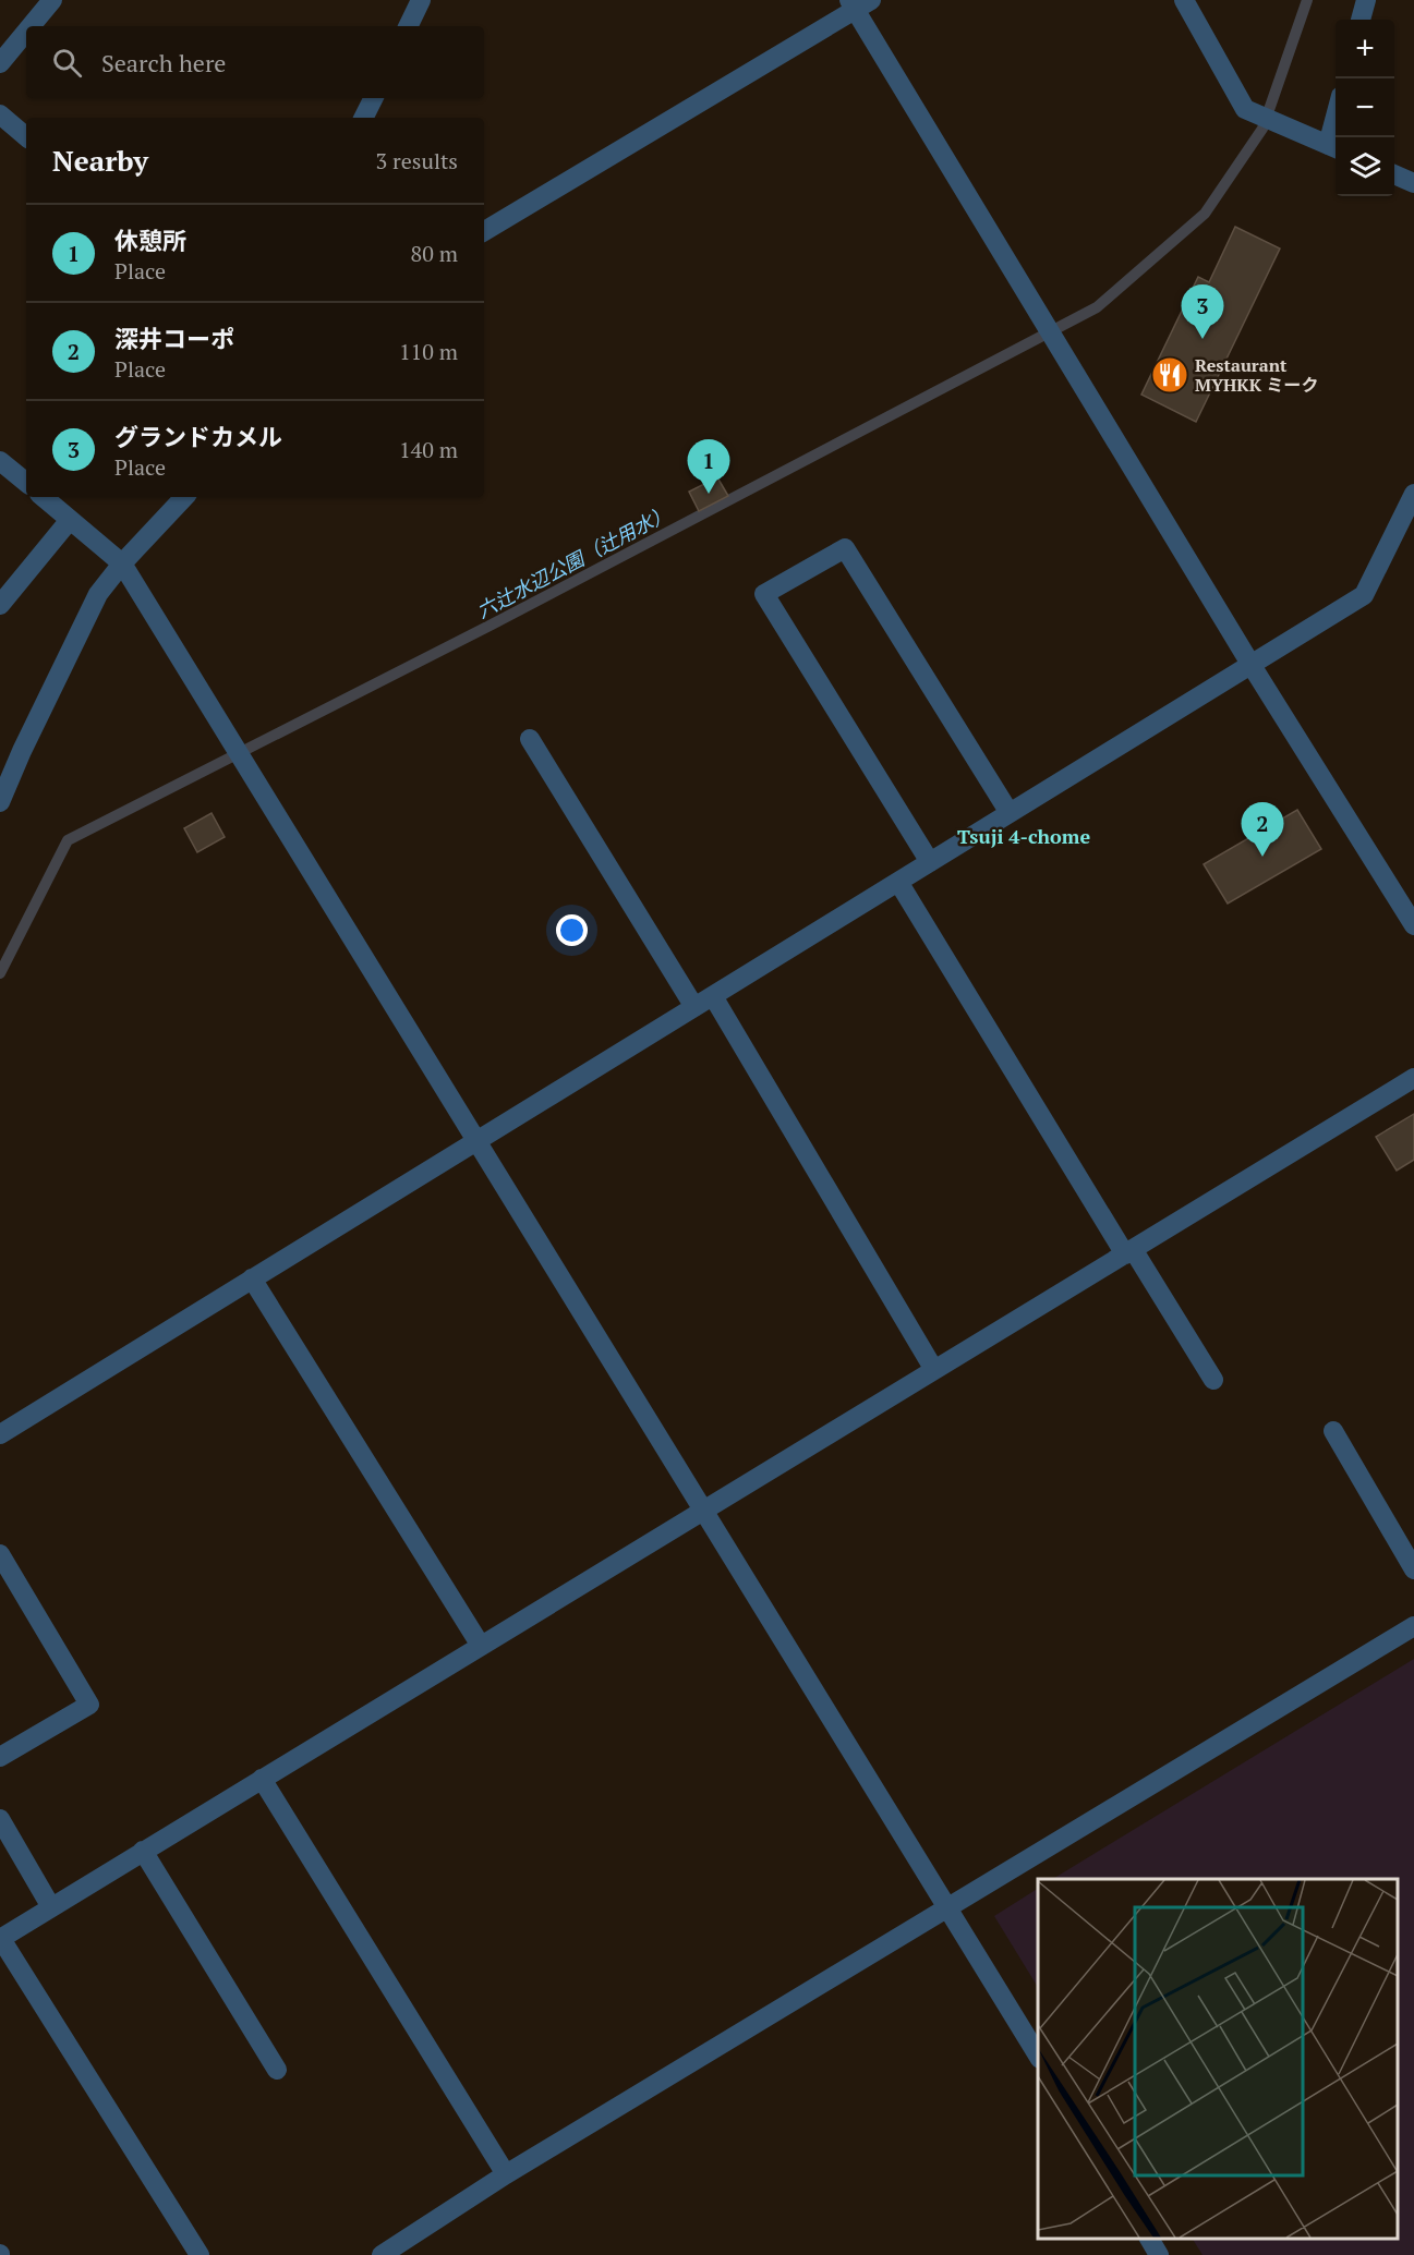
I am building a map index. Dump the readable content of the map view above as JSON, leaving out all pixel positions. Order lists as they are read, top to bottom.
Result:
{
  "districts": ["Tsuji 4-chome"],
  "water": ["六辻水辺公園（辻用水）"],
  "places": {
    "restaurant": ["Restaurant MYHKK ミーク"]
  },
  "page": {
    "map_buttons": ["+", "−"],
    "search": "Search here",
    "heading": ["Nearby", "3 results"],
    "list": [
      {
        "mark": "1",
        "name": "休憩所",
        "note": "Place",
        "value": "80 m"
      },
      {
        "mark": "2",
        "name": "深井コーポ",
        "note": "Place",
        "value": "110 m"
      },
      {
        "mark": "3",
        "name": "グランドカメル",
        "note": "Place",
        "value": "140 m"
      }
    ],
    "pins": ["3", "1", "2"]
  }
}
